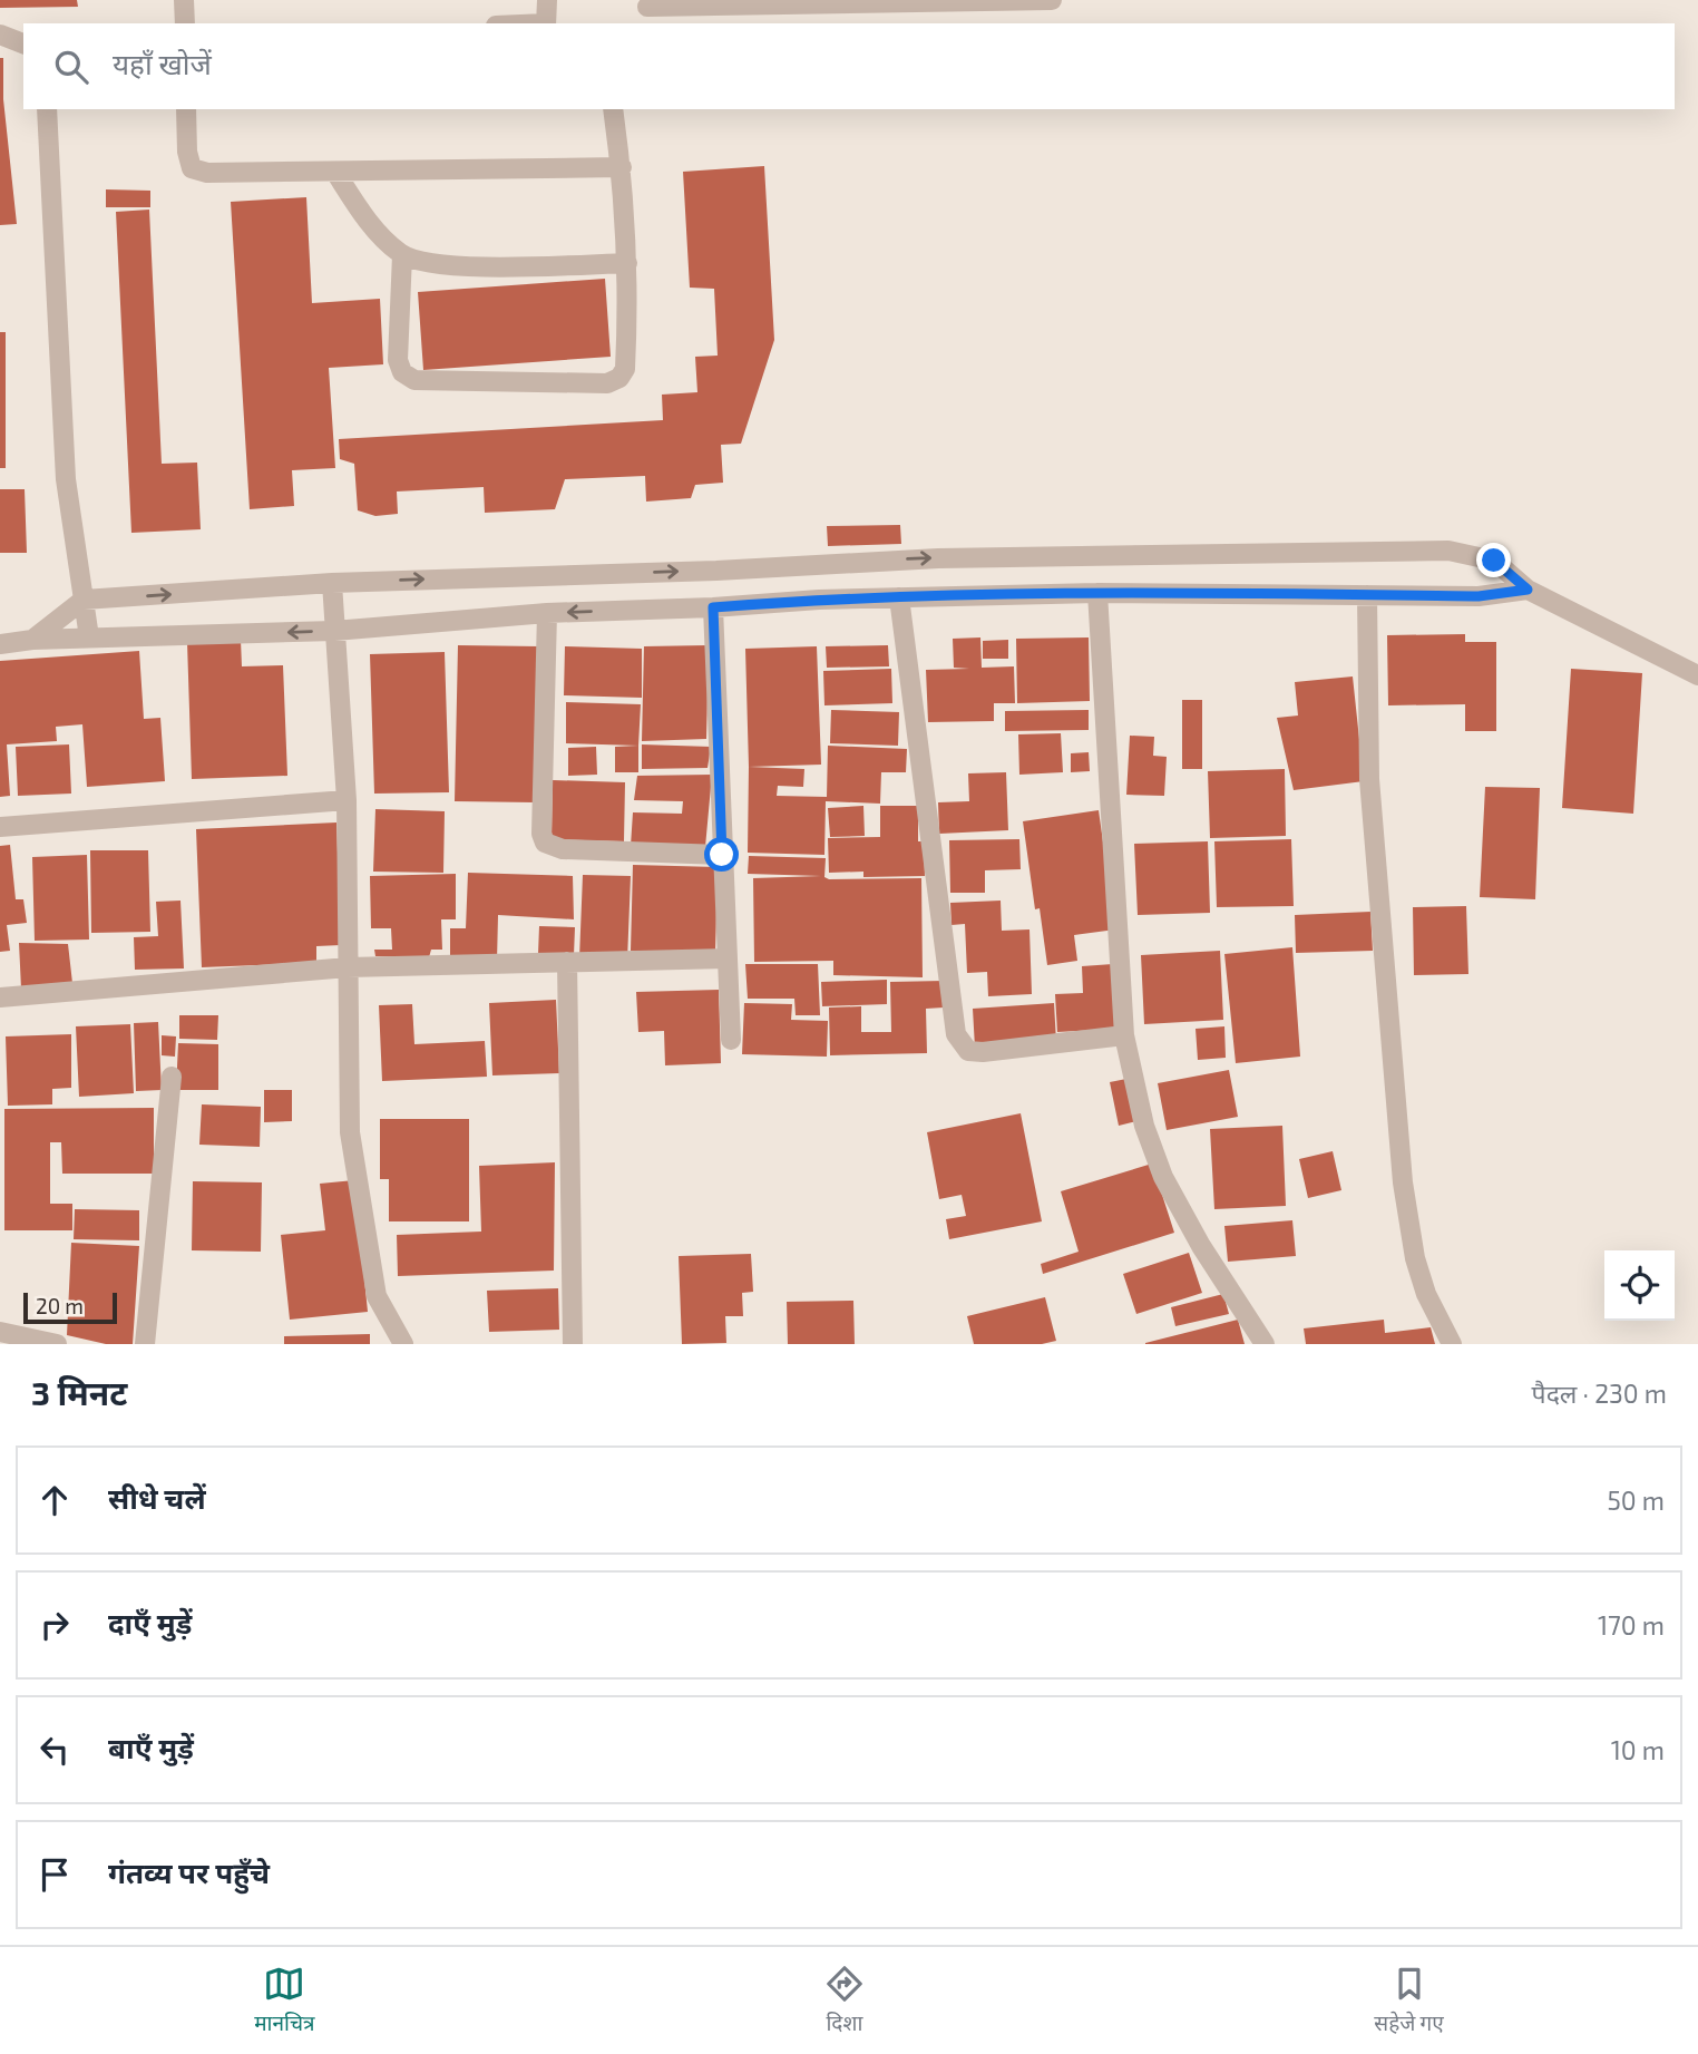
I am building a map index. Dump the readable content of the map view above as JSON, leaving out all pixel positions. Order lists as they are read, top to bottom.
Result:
{
  "scale_bar": "20 m",
  "page": {
    "search": "यहाँ खोजें",
    "scale": "20 m",
    "heading": ["3 मिनट", "पैदल · 230 m"],
    "list": [
      ["सीधे चलें", "50 m"],
      ["दाएँ मुड़ें", "170 m"],
      ["बाएँ मुड़ें", "10 m"],
      "गंतव्य पर पहुँचे"
    ],
    "nav": ["मानचित्र", "दिशा", "सहेजे गए"]
  }
}
